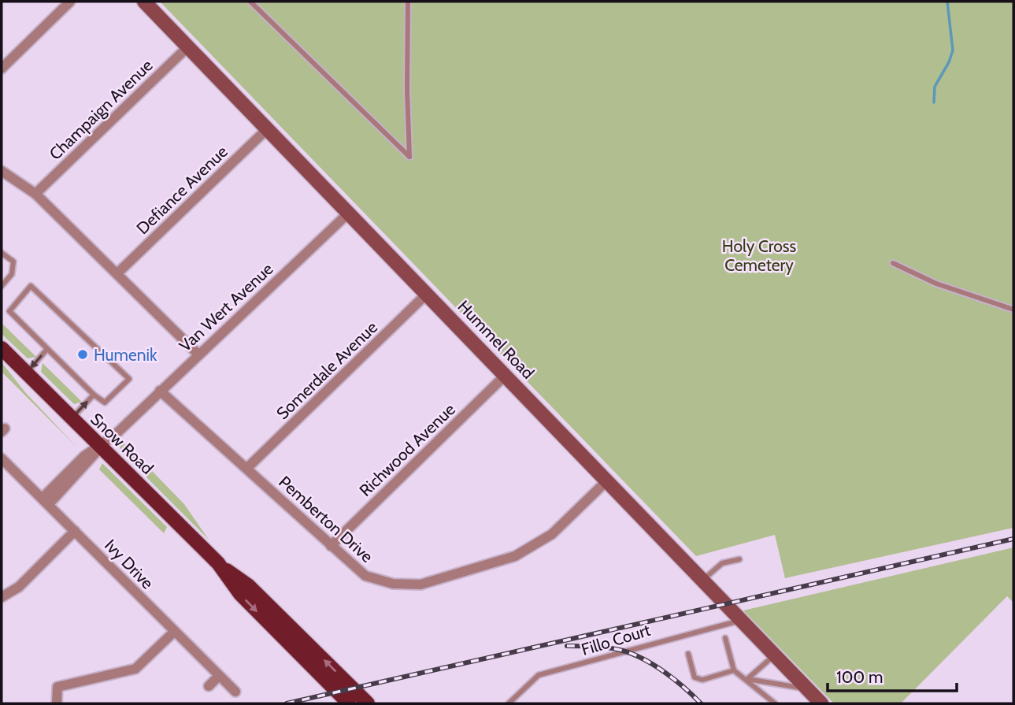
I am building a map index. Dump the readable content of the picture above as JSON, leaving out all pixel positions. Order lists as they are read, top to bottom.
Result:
{
  "streets": {
    "main road": ["Snow Road"],
    "street": [
      "Champaign Avenue",
      "Defiance Avenue",
      "Van Wert Avenue",
      "Hummel Road",
      "Somerdale Avenue",
      "Richwood Avenue",
      "Pemberton Drive",
      "Ivy Drive"
    ],
    "lane": ["Fillo Court"]
  },
  "crossings": [
    ["Champaign Avenue", "Hummel Road"],
    ["Defiance Avenue", "Hummel Road"],
    ["Van Wert Avenue", "Hummel Road"],
    ["Van Wert Avenue", "Snow Road"],
    ["Van Wert Avenue", "Pemberton Drive"],
    ["Van Wert Avenue", "Ivy Drive"],
    ["Hummel Road", "Somerdale Avenue"],
    ["Hummel Road", "Richwood Avenue"],
    ["Hummel Road", "Pemberton Drive"],
    ["Hummel Road", "Fillo Court"],
    ["Somerdale Avenue", "Pemberton Drive"],
    ["Richwood Avenue", "Pemberton Drive"]
  ],
  "parks": ["Holy Cross Cemetery"],
  "places": ["Humenik"],
  "scale_bar": "100 m"
}
